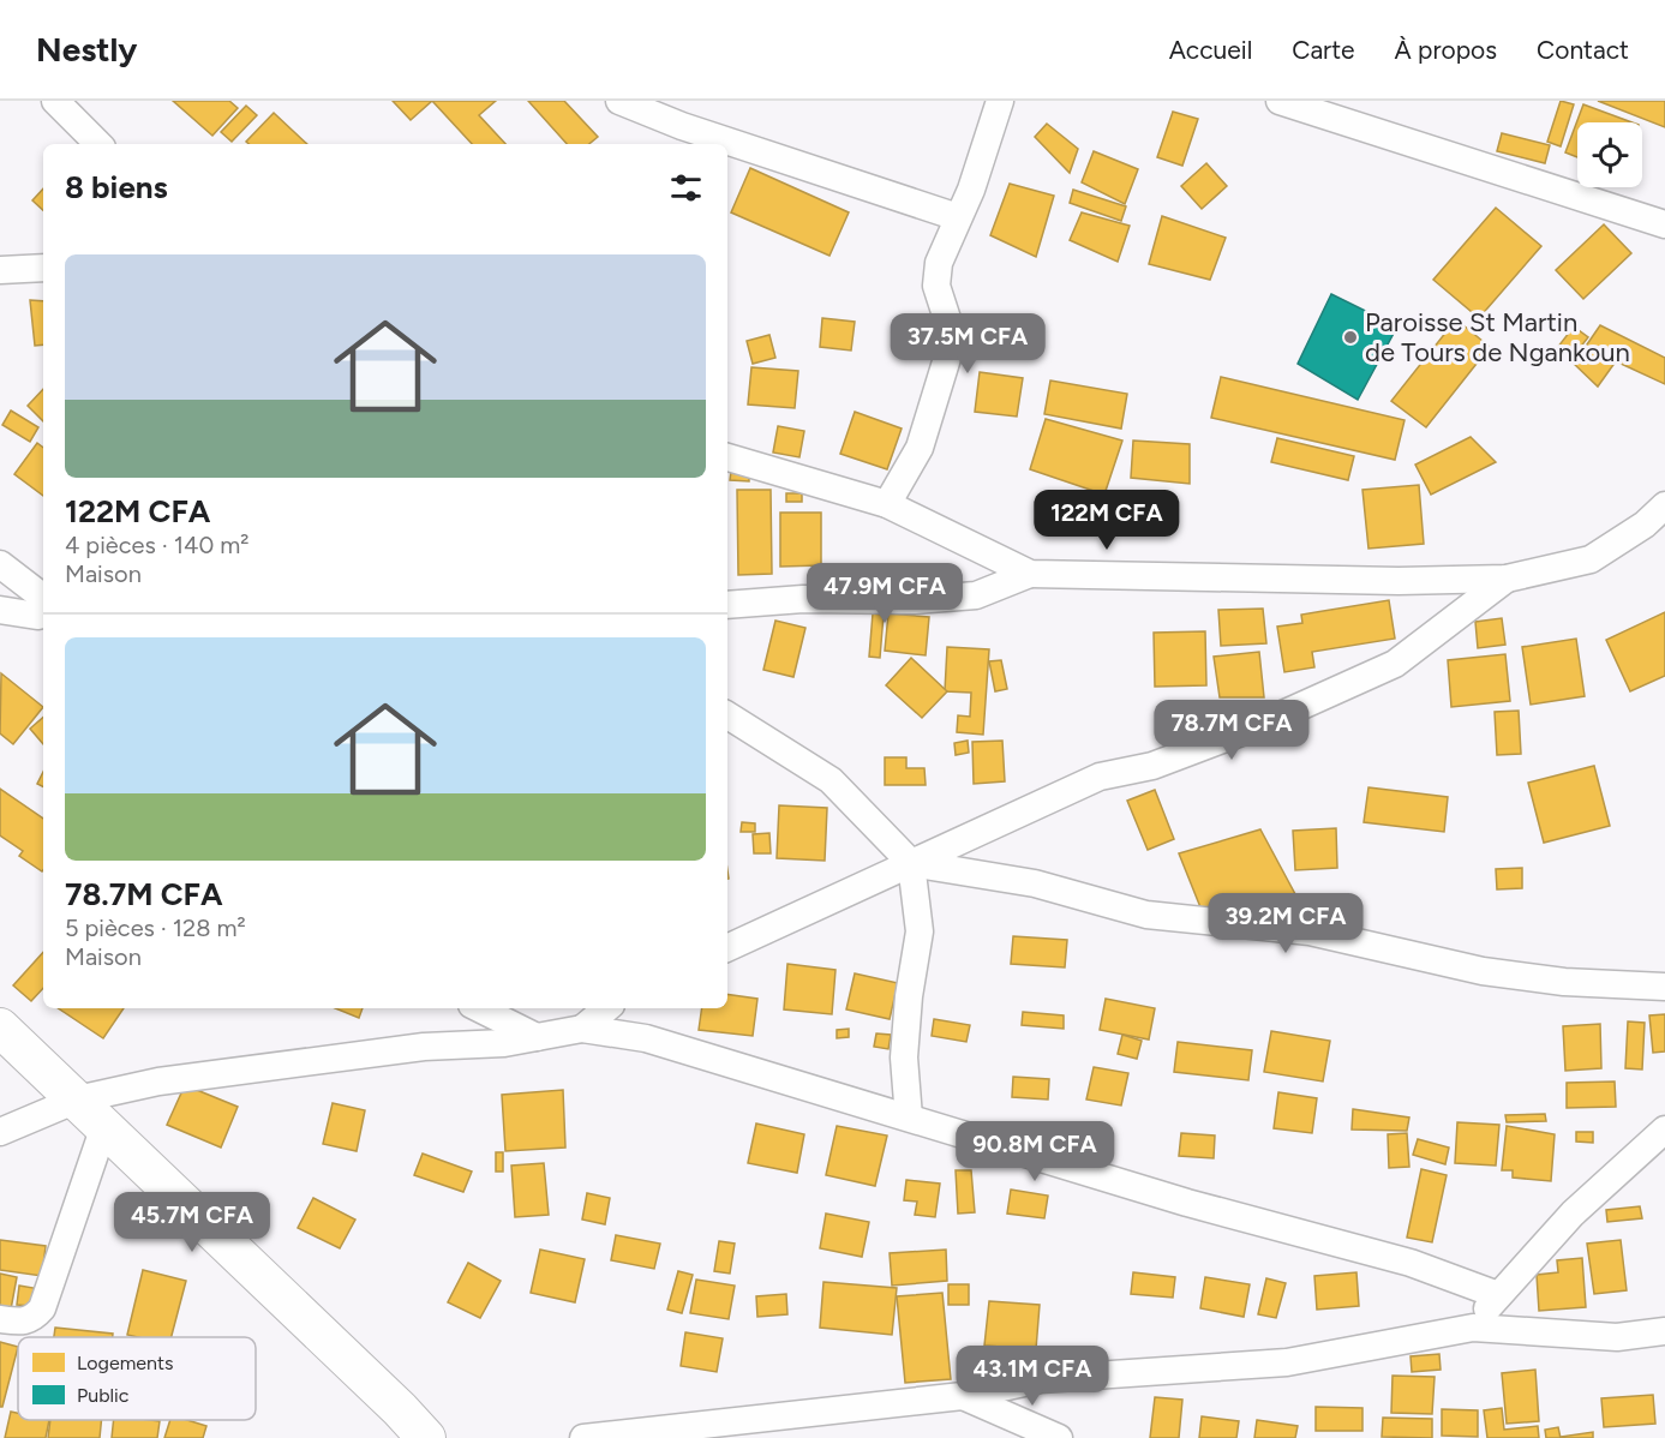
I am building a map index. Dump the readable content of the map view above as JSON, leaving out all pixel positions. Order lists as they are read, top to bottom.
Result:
{
  "places": ["Paroisse St Martin de Tours de Ngankoun"],
  "legend": ["Logements", "Public"],
  "page": {
    "header": "Nestly",
    "nav": [
      "Accueil",
      "Carte",
      "À propos",
      "Contact"
    ],
    "heading": "8 biens",
    "list": [
      {
        "name": "122M CFA",
        "note": "4 pièces · 140 m² · Maison"
      },
      {
        "name": "78.7M CFA",
        "note": "5 pièces · 128 m² · Maison"
      }
    ],
    "price": [
      "37.5M CFA",
      "122M CFA",
      "47.9M CFA",
      "78.7M CFA",
      "39.2M CFA",
      "90.8M CFA",
      "45.7M CFA",
      "43.1M CFA"
    ]
  }
}
